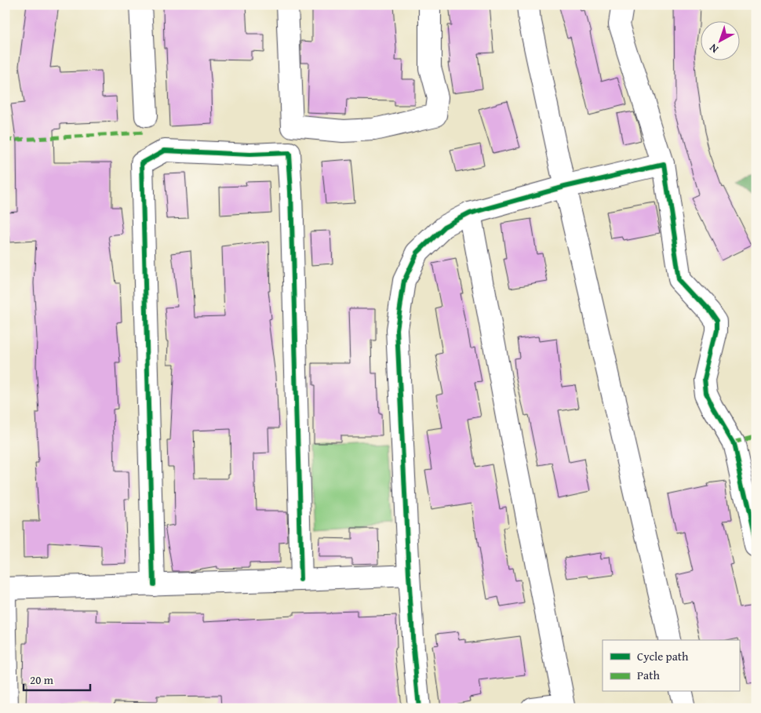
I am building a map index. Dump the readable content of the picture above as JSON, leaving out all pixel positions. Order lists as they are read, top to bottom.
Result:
{
  "legend": ["Cycle path", "Path"],
  "scale_bar": "20 m",
  "north": "bottom left"
}
